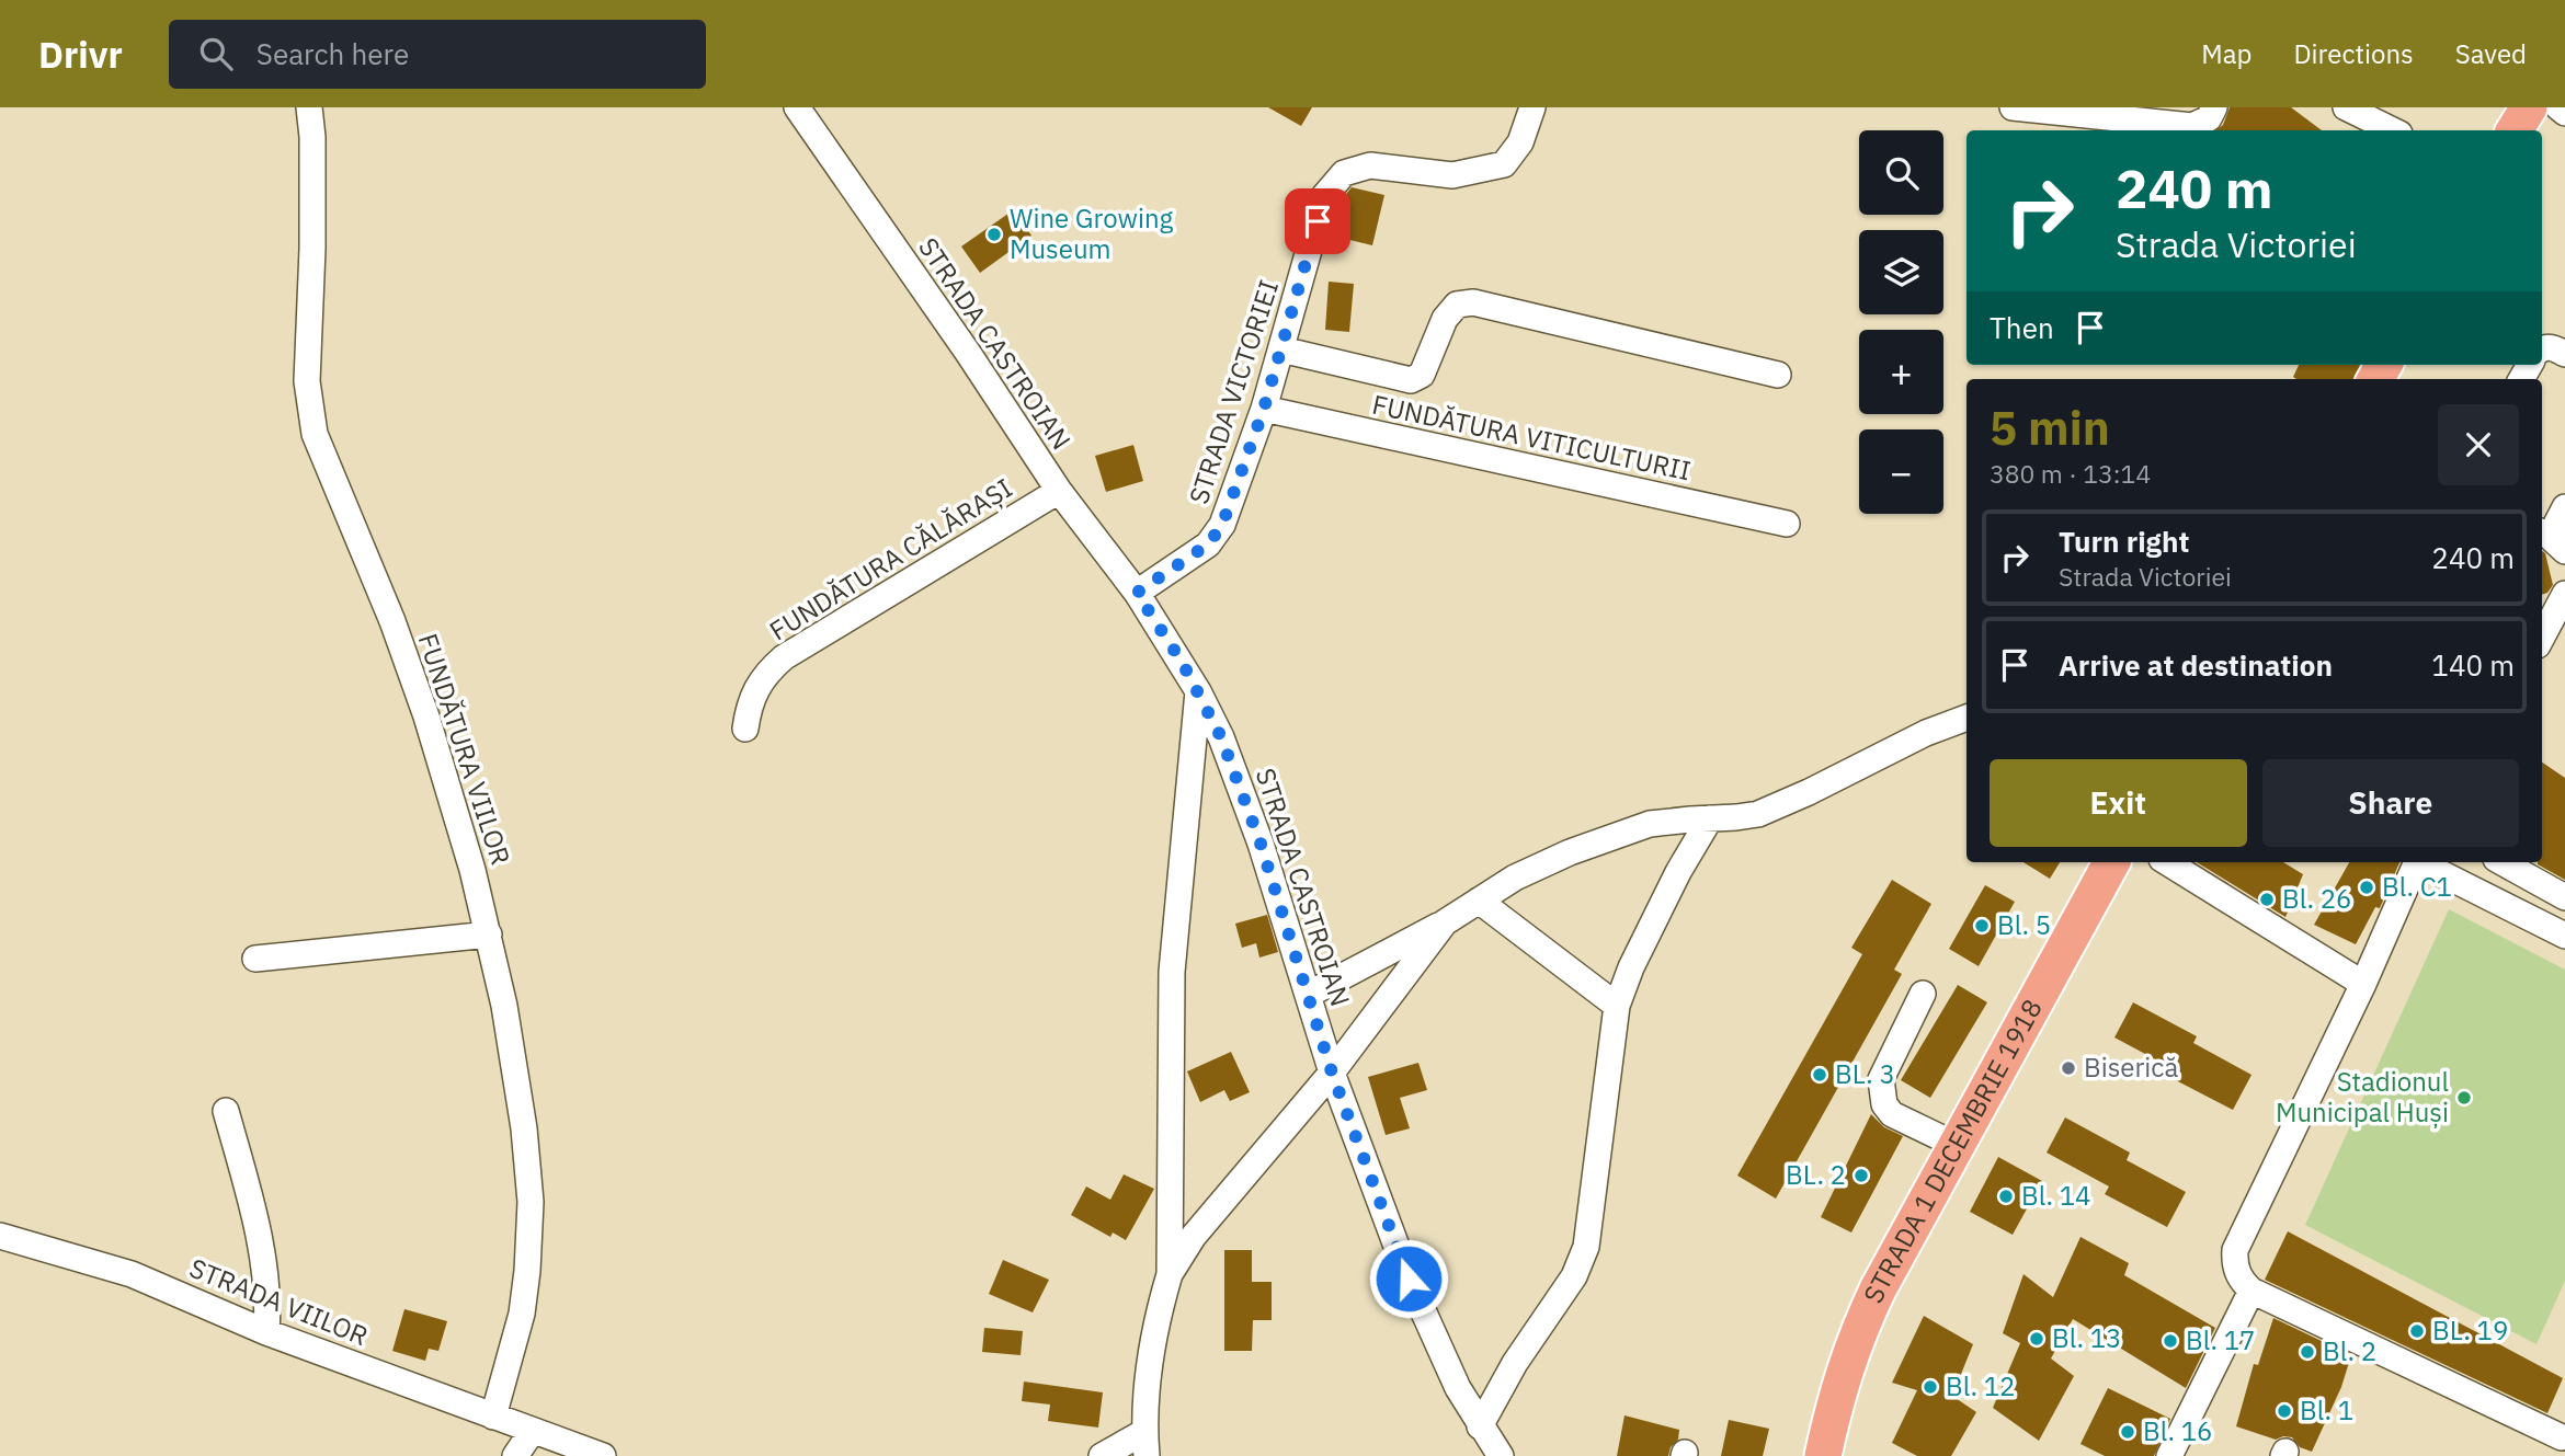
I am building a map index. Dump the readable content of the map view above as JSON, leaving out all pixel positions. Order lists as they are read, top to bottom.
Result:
{
  "streets": {
    "highway": ["STRADA 1 DECEMBRIE 1918"],
    "street": [
      "STRADA CASTROIAN",
      "STRADA VICTORIEI",
      "FUNDĂTURA VITICULTURII",
      "FUNDĂTURA CĂLĂRAȘI",
      "FUNDĂTURA VIILOR",
      "STRADA VIILOR"
    ]
  },
  "crossings": [
    ["STRADA CASTROIAN", "STRADA VICTORIEI"],
    ["STRADA CASTROIAN", "FUNDĂTURA CĂLĂRAȘI"],
    ["STRADA VICTORIEI", "FUNDĂTURA VITICULTURII"],
    ["FUNDĂTURA VIILOR", "STRADA VIILOR"]
  ],
  "places": [
    "Wine Growing Museum",
    "Bl. C1",
    "Bl. 26",
    "Bl. 5",
    "Biserică",
    "BL. 3",
    "Stadionul Municipal Huși",
    "BL. 2",
    "Bl. 14",
    "BL. 19",
    "Bl. 13",
    "Bl. 17",
    "Bl. 2",
    "Bl. 12",
    "Bl. 1",
    "Bl. 16"
  ],
  "page": {
    "header": "Drivr",
    "search": "Search here",
    "nav": ["Map", "Directions", "Saved"],
    "map_buttons": ["+", "−"],
    "turn": ["240 m", "Strada Victoriei"],
    "then": "Then",
    "heading": ["5 min", "380 m · 13:14"],
    "list": [
      {
        "name": "Turn right",
        "note": "Strada Victoriei",
        "value": "240 m"
      },
      {
        "name": "Arrive at destination",
        "value": "140 m"
      }
    ],
    "buttons": ["Exit", "Share"]
  }
}
